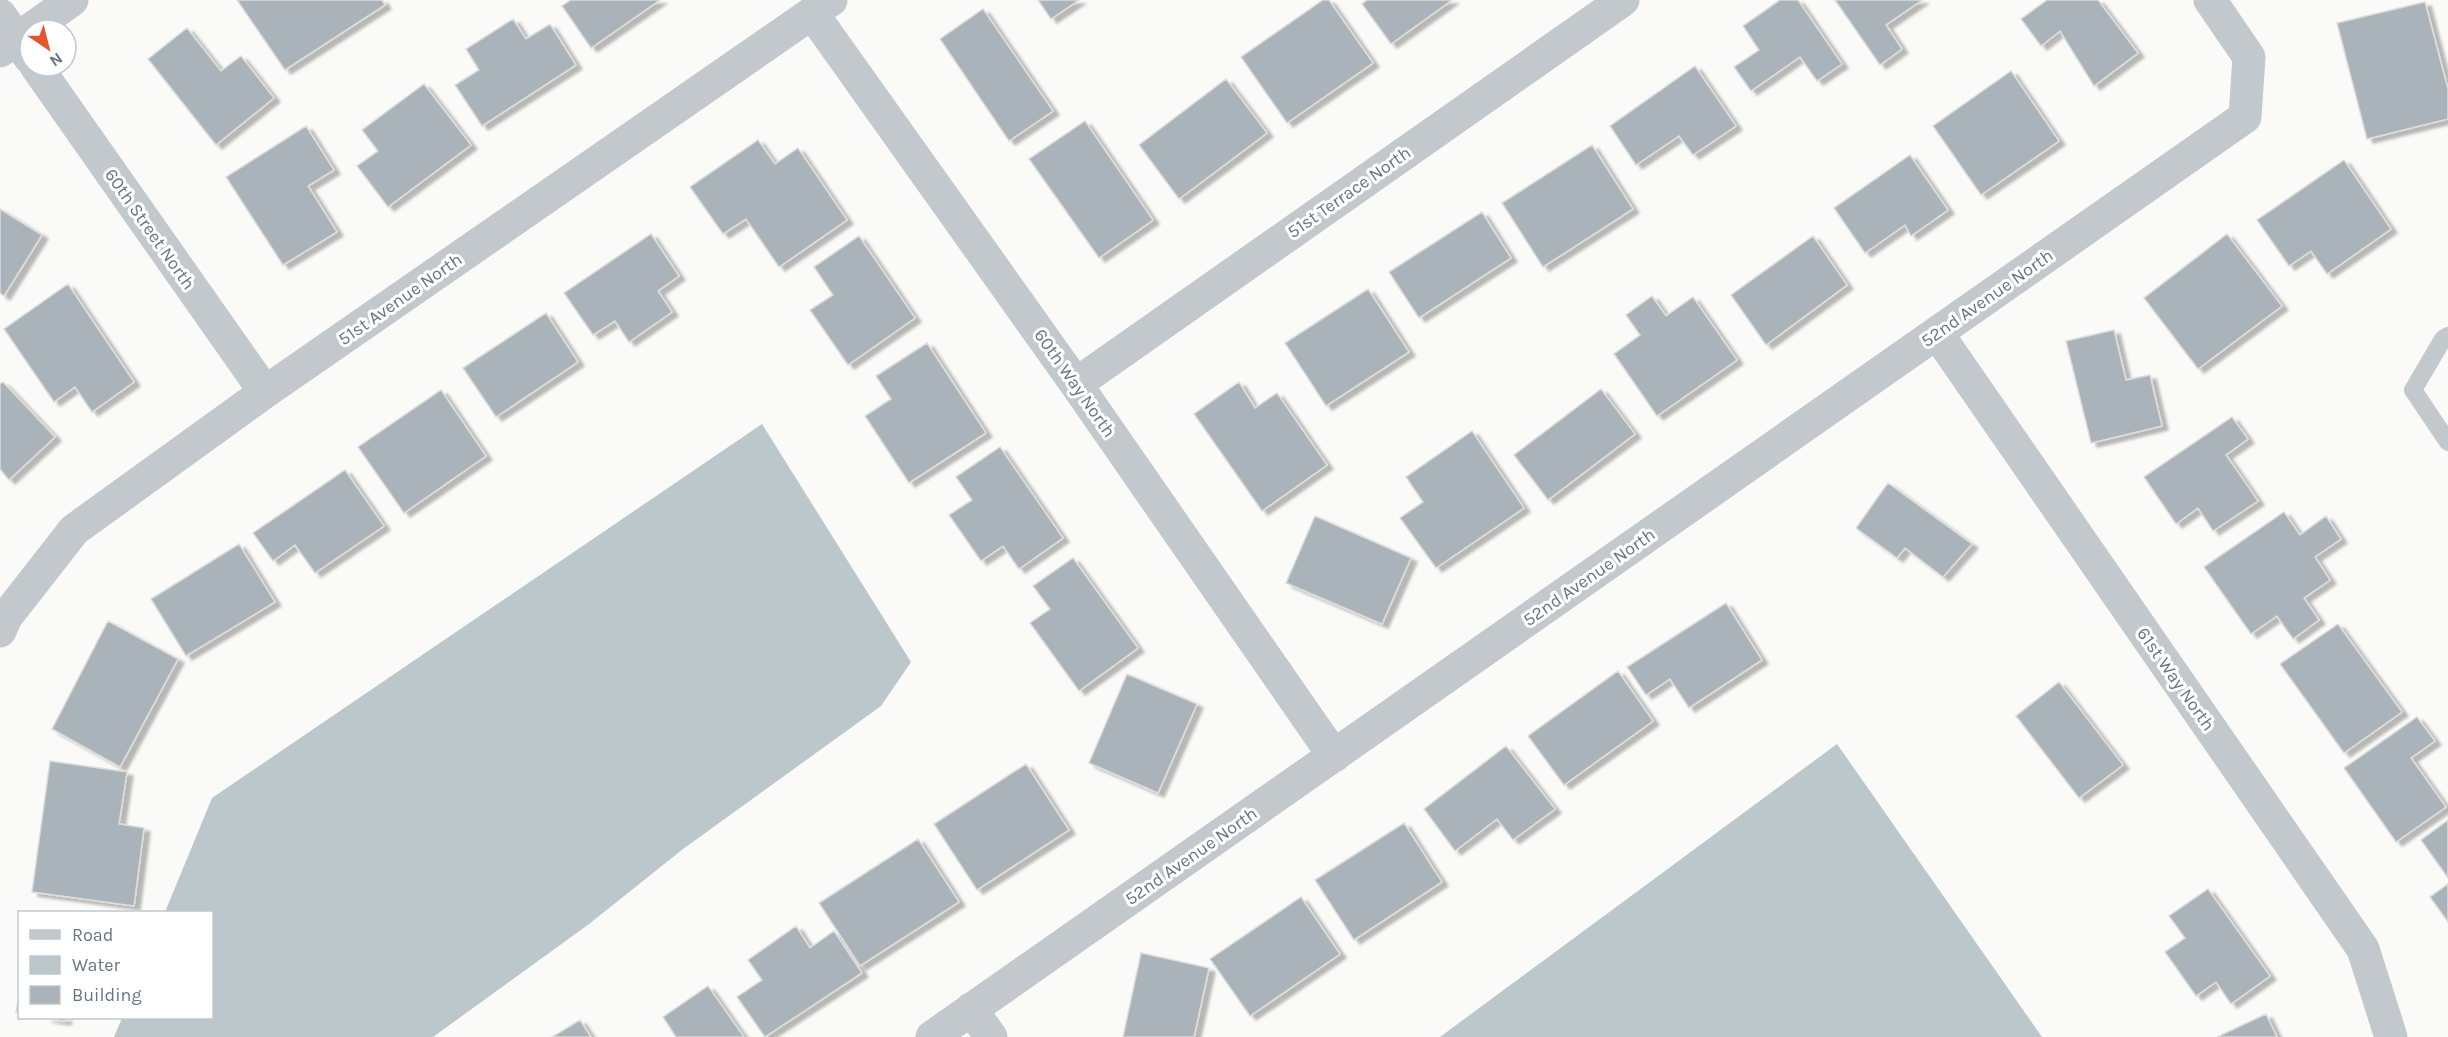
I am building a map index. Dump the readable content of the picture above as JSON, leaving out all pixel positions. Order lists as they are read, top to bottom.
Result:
{
  "streets": {
    "street": [
      "51st Terrace North",
      "60th Street North",
      "52nd Avenue North",
      "51st Avenue North",
      "60th Way North",
      "61st Way North"
    ]
  },
  "crossings": [
    ["51st Terrace North", "60th Way North"],
    ["60th Street North", "51st Avenue North"],
    ["52nd Avenue North", "60th Way North"],
    ["52nd Avenue North", "61st Way North"],
    ["51st Avenue North", "60th Way North"]
  ],
  "legend": ["Road", "Water", "Building"],
  "north": "bottom right"
}
